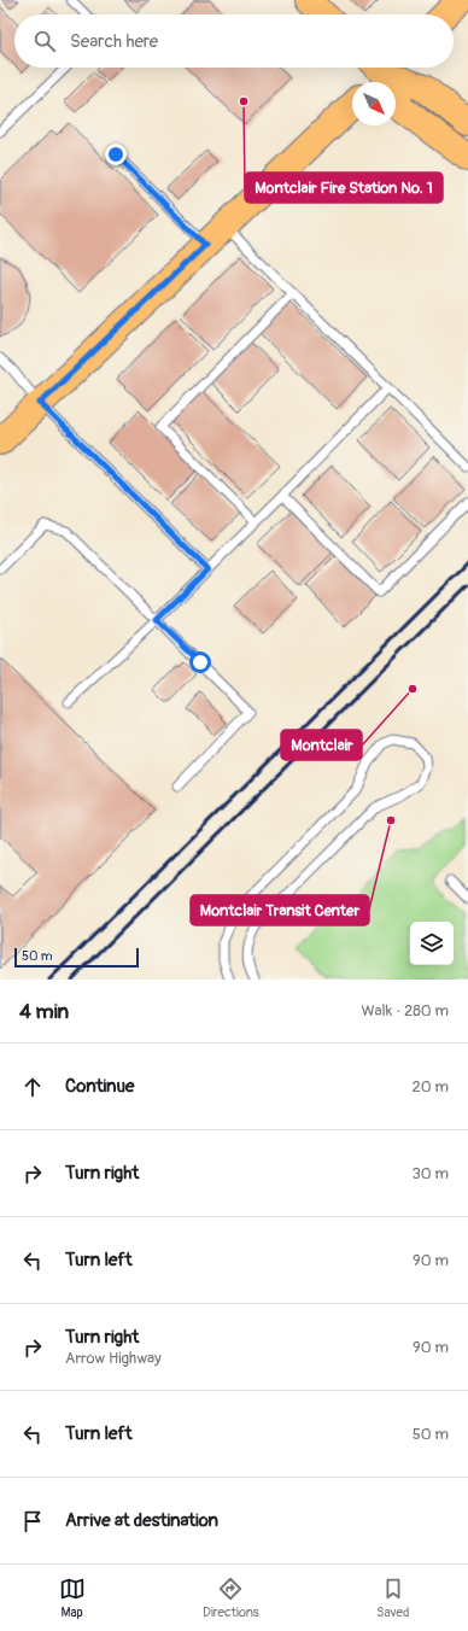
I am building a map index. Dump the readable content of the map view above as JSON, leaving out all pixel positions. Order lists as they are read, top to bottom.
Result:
{
  "places": ["Montclair Fire Station No. 1", "Montclair", "Montclair Transit Center"],
  "scale_bar": "50 m",
  "north": "bottom right",
  "page": {
    "search": "Search here",
    "scale": "50 m",
    "heading": ["4 min", "Walk · 280 m"],
    "list": [
      ["Continue", "20 m"],
      ["Turn right", "30 m"],
      ["Turn left", "90 m"],
      ["Turn right", "Arrow Highway", "90 m"],
      ["Turn left", "50 m"],
      "Arrive at destination"
    ],
    "nav": ["Map", "Directions", "Saved"]
  }
}
